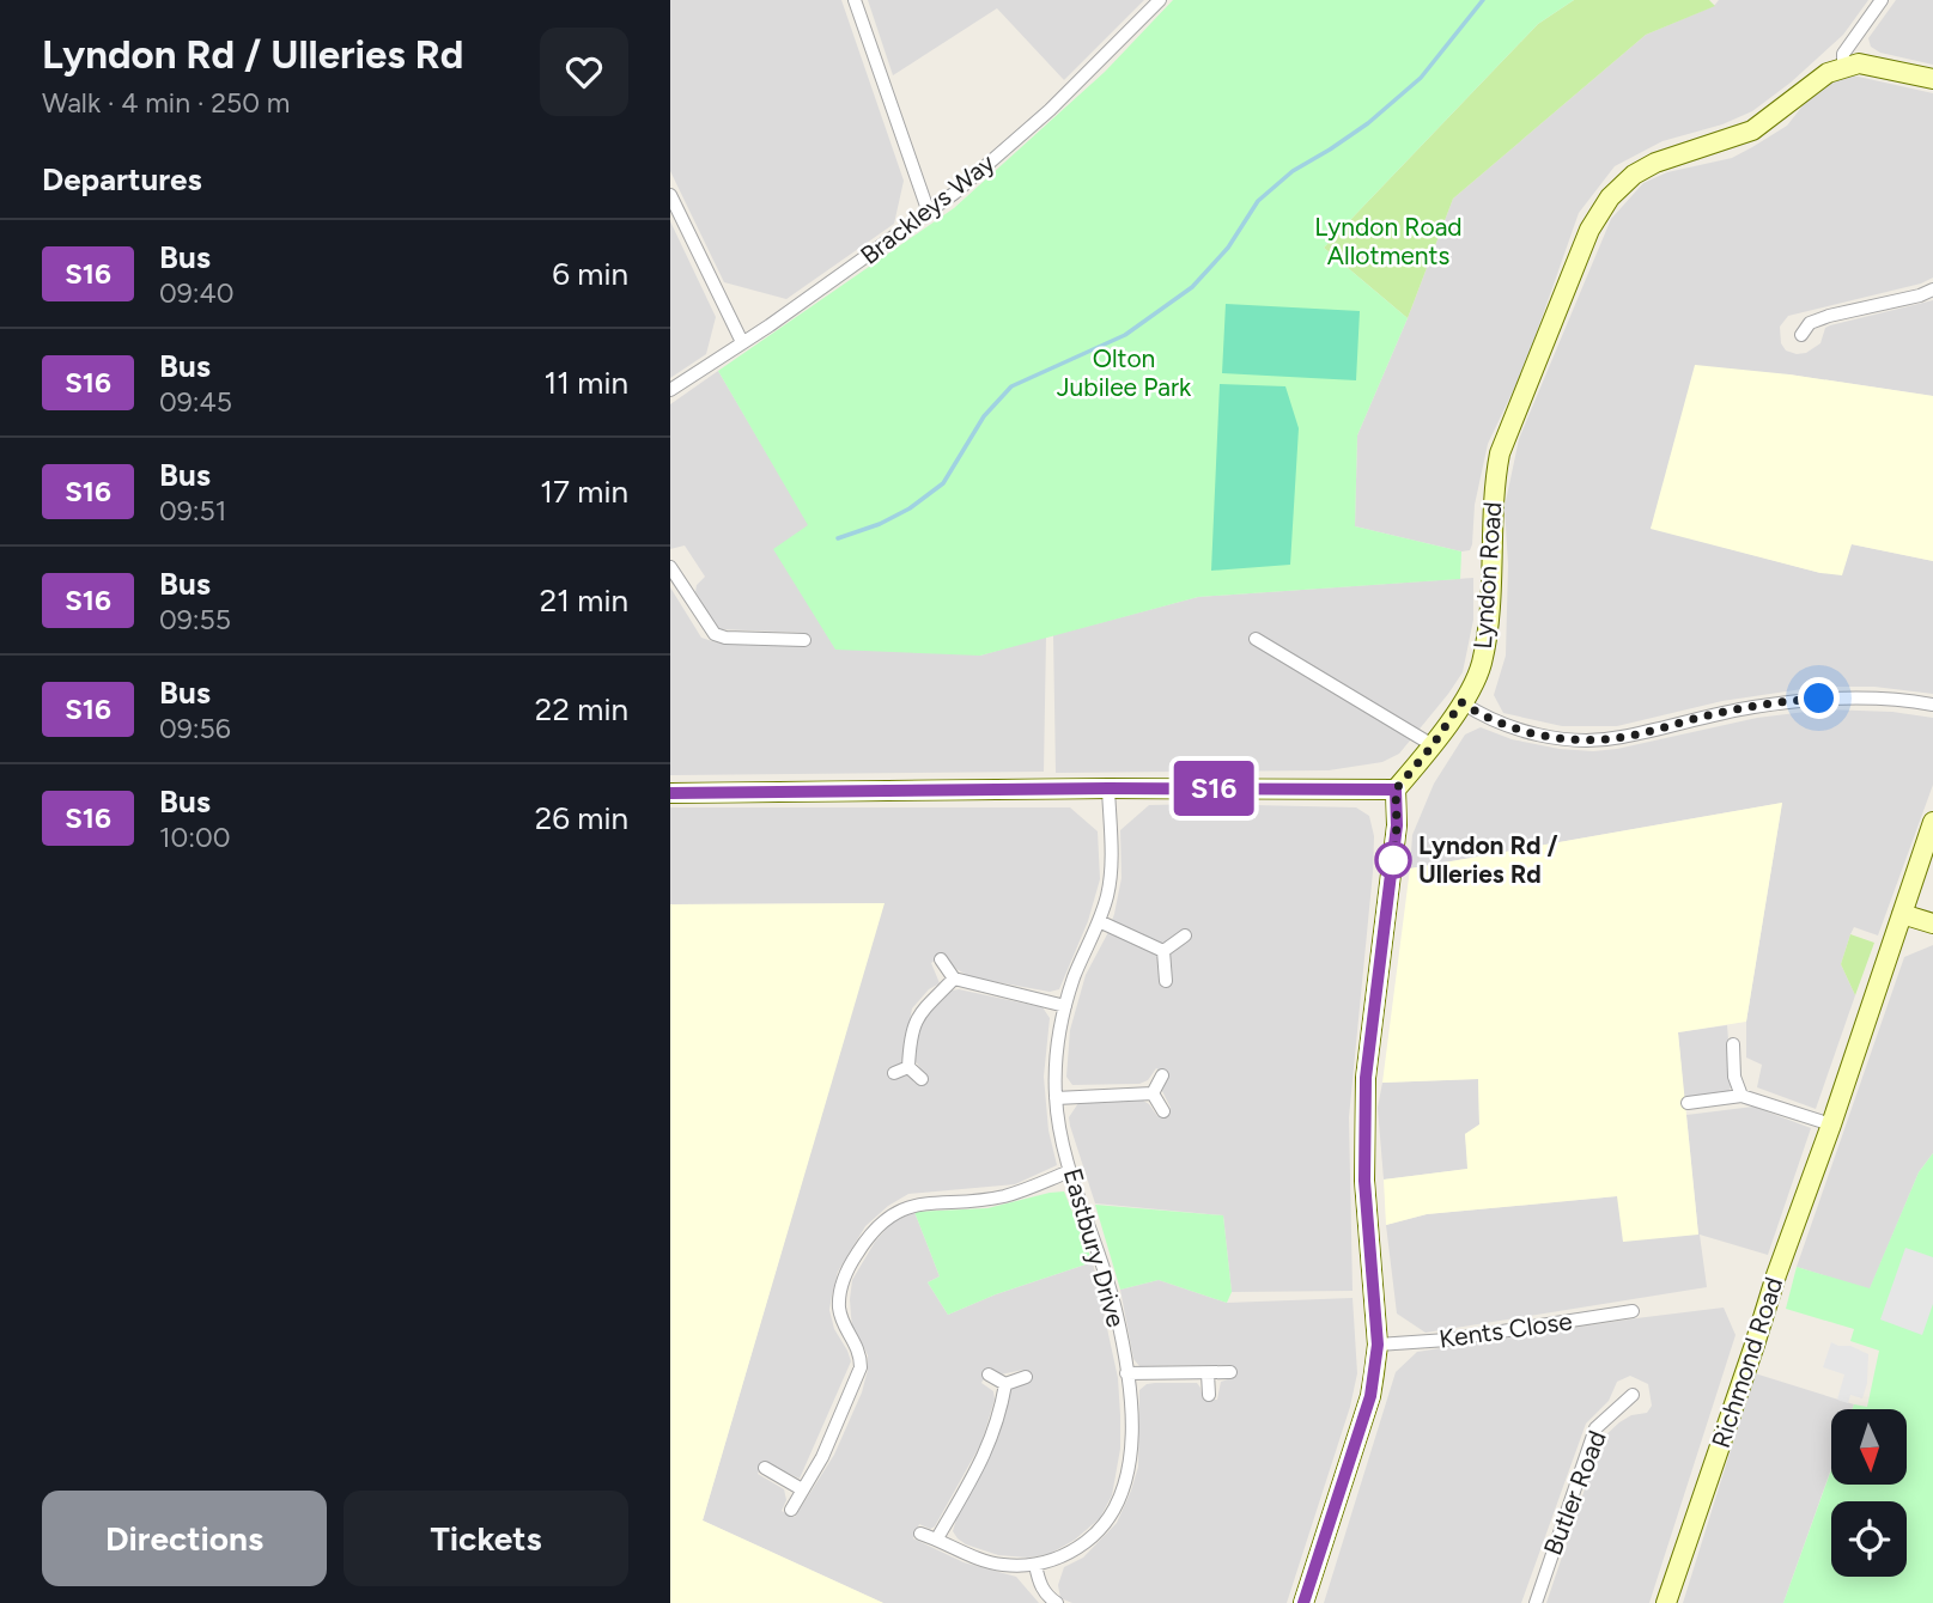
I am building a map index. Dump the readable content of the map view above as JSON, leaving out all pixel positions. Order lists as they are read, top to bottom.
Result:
{
  "streets": {
    "street": [
      "Brackleys Way",
      "Lyndon Road",
      "Eastbury Drive",
      "Kents Close",
      "Richmond Road",
      "Butler Road"
    ]
  },
  "parks": ["Lyndon Road Allotments", "Olton Jubilee Park"],
  "places": ["Lyndon Rd / Ulleries Rd"],
  "lines": ["bus line S16"],
  "north": "bottom",
  "page": {
    "heading": [
      ["Lyndon Rd / Ulleries Rd", "Walk · 4 min · 250 m"],
      "Departures"
    ],
    "on_map": "S16",
    "list": [
      {
        "mark": "S16",
        "name": "Bus",
        "note": "09:40",
        "value": "6 min"
      },
      {
        "mark": "S16",
        "name": "Bus",
        "note": "09:45",
        "value": "11 min"
      },
      {
        "mark": "S16",
        "name": "Bus",
        "note": "09:51",
        "value": "17 min"
      },
      {
        "mark": "S16",
        "name": "Bus",
        "note": "09:55",
        "value": "21 min"
      },
      {
        "mark": "S16",
        "name": "Bus",
        "note": "09:56",
        "value": "22 min"
      },
      {
        "mark": "S16",
        "name": "Bus",
        "note": "10:00",
        "value": "26 min"
      }
    ],
    "buttons": ["Directions", "Tickets"]
  }
}
